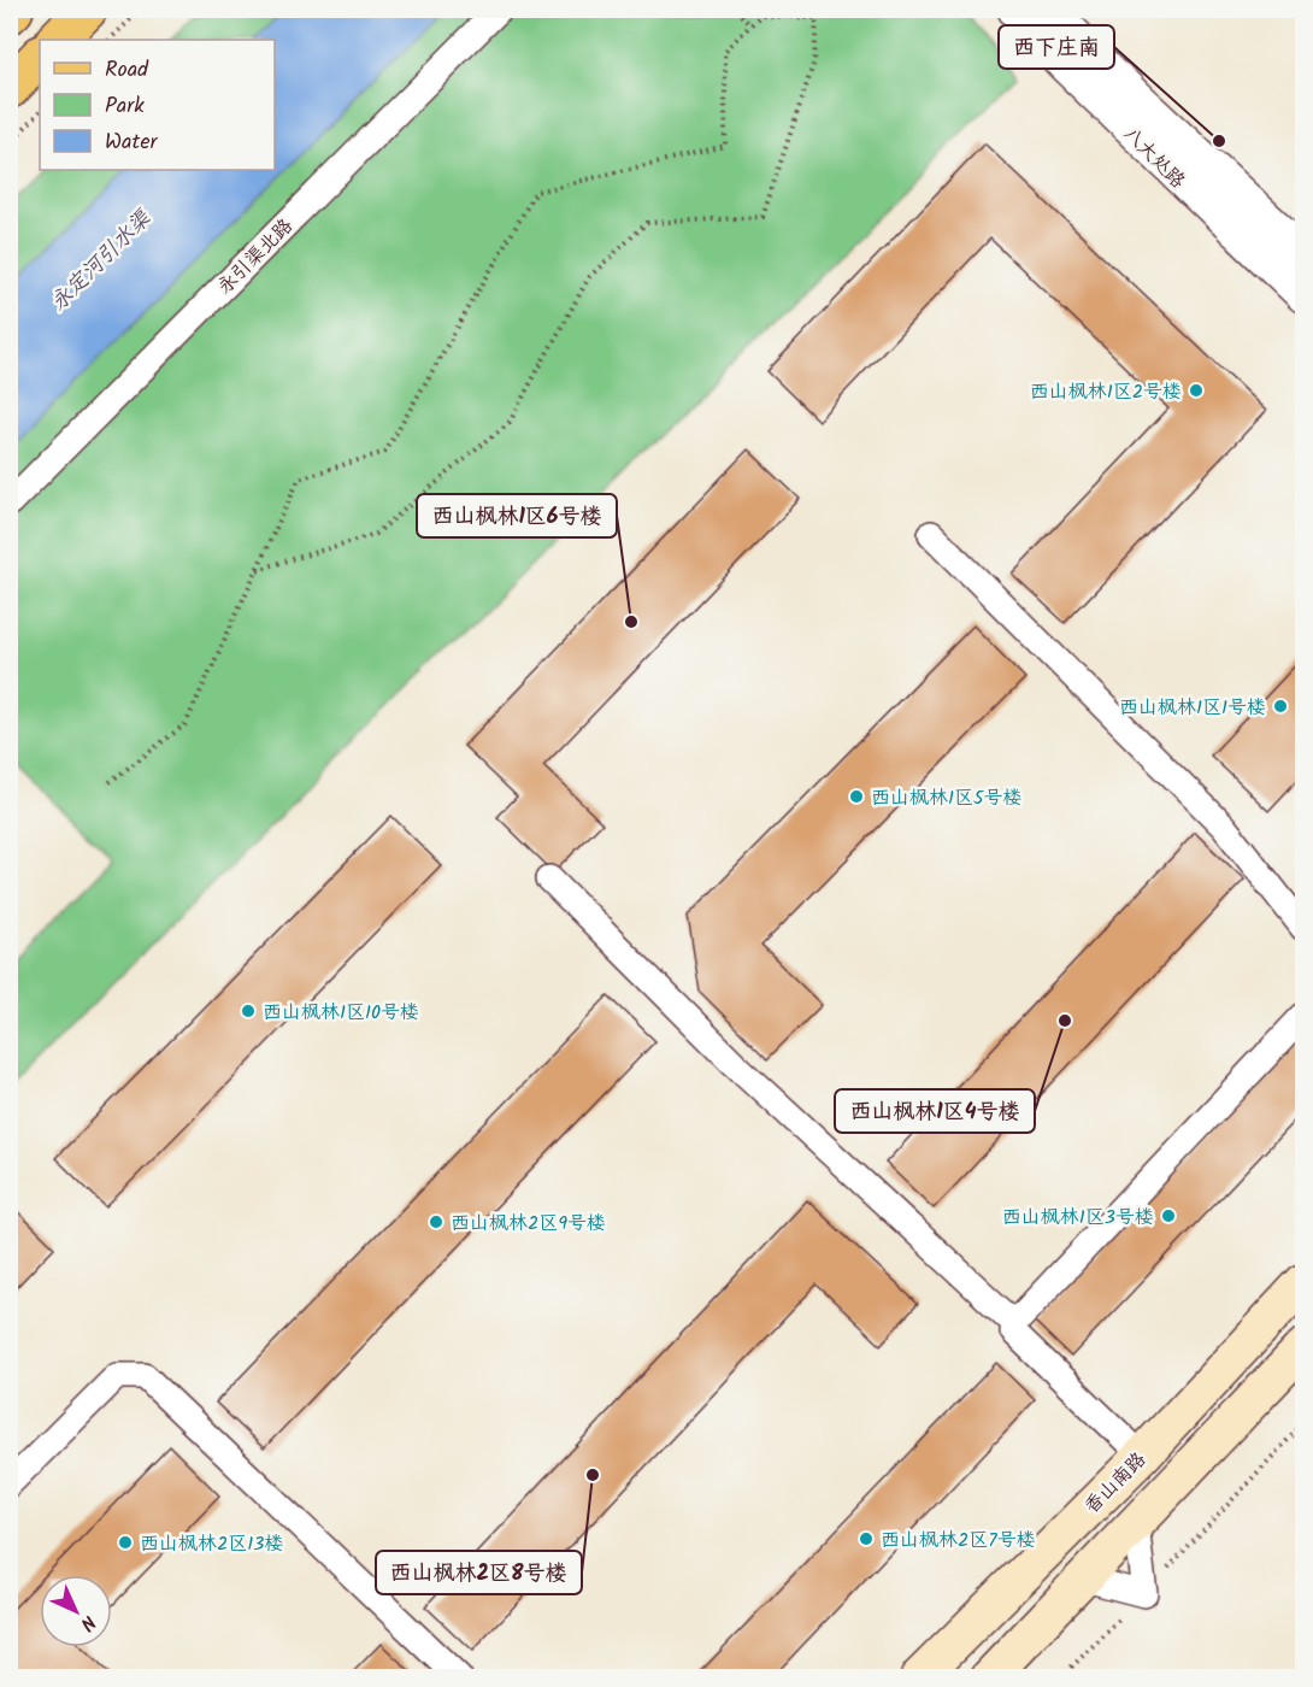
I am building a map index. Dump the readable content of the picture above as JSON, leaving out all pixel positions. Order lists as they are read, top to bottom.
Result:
{
  "streets": {
    "main road": ["香山南路"],
    "street": ["八大处路", "永引渠北路"]
  },
  "water": ["永定河引水渠"],
  "places": [
    "西下庄南",
    "西山枫林1区2号楼",
    "西山枫林1区6号楼",
    "西山枫林1区1号楼",
    "西山枫林1区5号楼",
    "西山枫林1区10号楼",
    "西山枫林1区4号楼",
    "西山枫林1区3号楼",
    "西山枫林2区9号楼",
    "西山枫林2区8号楼",
    "西山枫林2区7号楼",
    "西山枫林2区13楼"
  ],
  "legend": ["Road", "Park", "Water"],
  "north": "bottom right"
}
